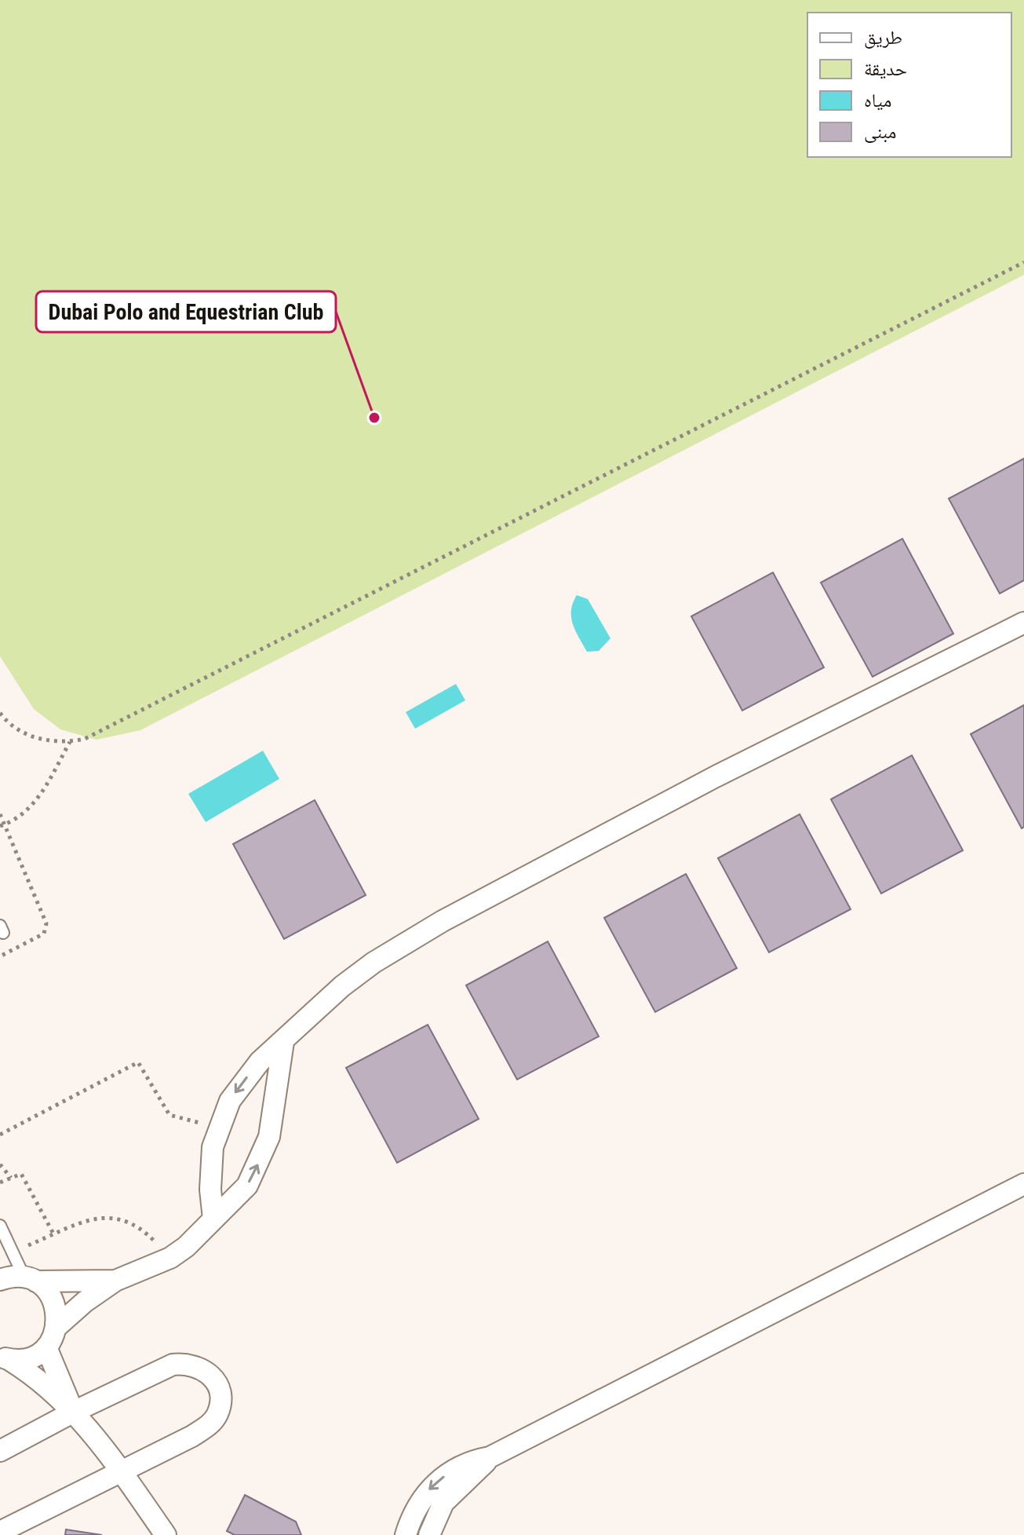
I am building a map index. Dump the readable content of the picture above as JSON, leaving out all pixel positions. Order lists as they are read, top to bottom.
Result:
{
  "places": ["Dubai Polo and Equestrian Club"],
  "legend": [
    "طريق",
    "حديقة",
    "مياه",
    "مبنى"
  ]
}
